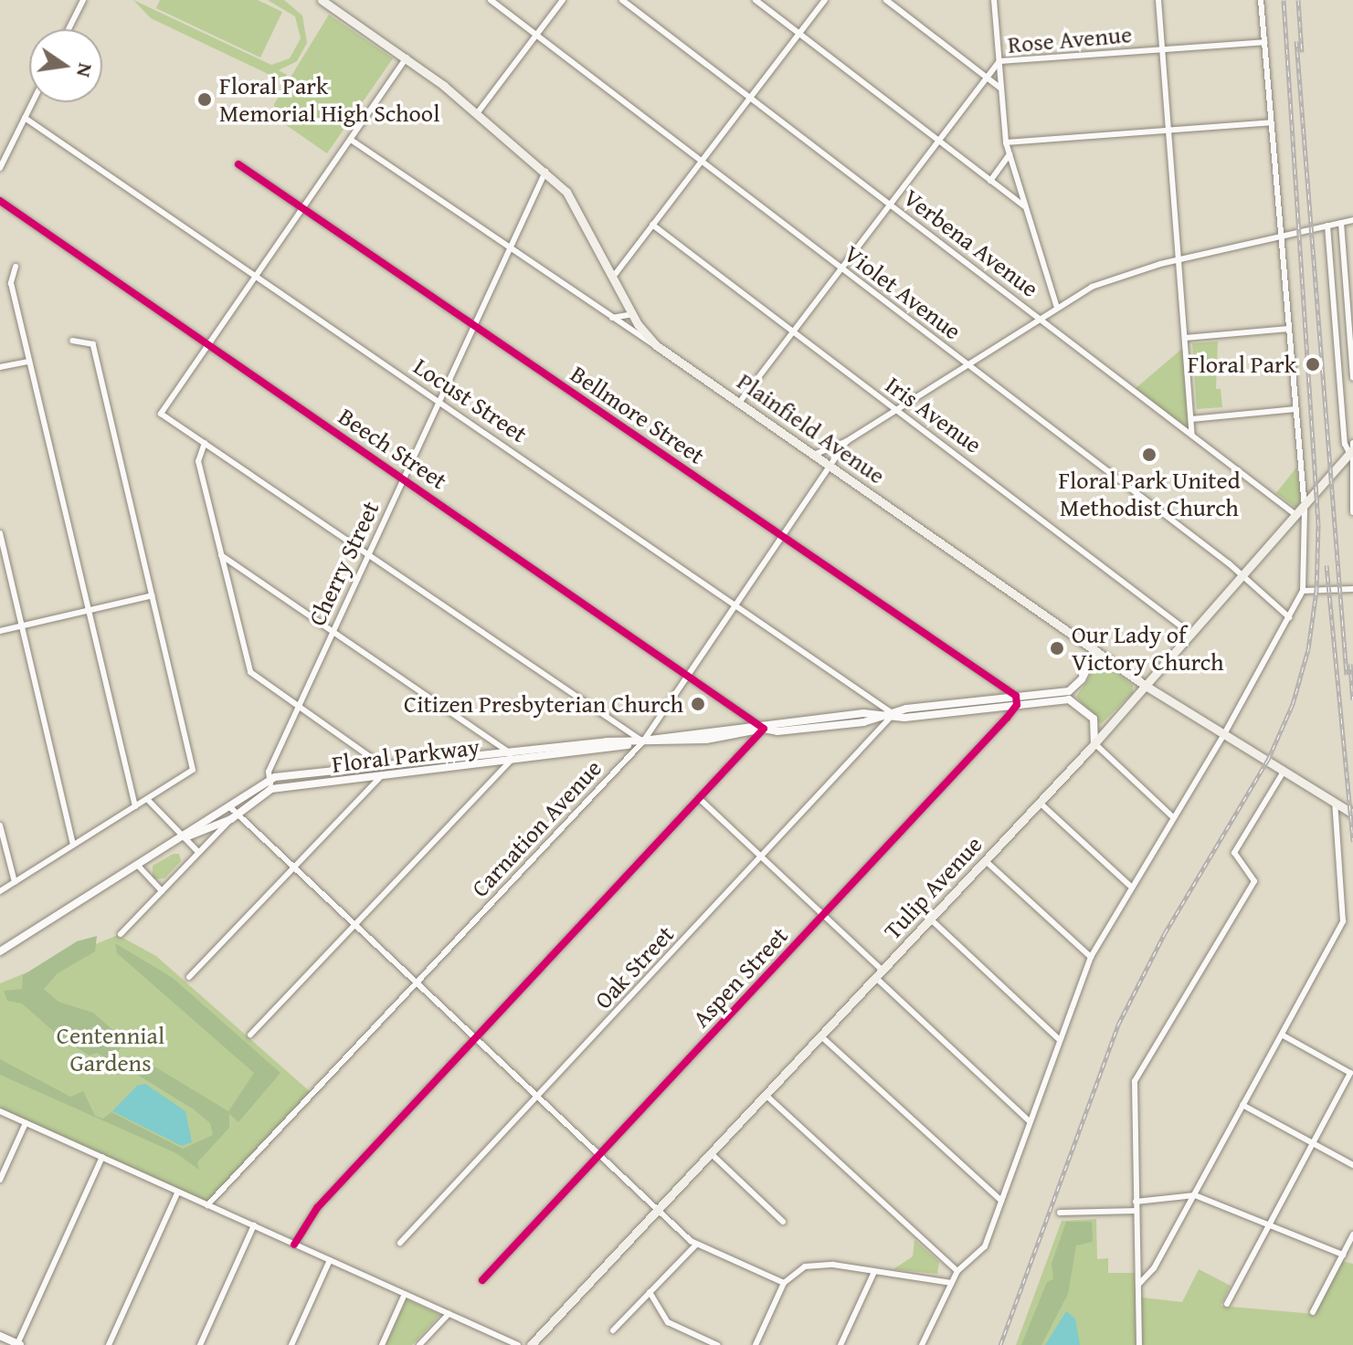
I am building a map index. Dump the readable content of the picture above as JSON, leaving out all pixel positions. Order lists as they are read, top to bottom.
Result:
{
  "streets": {
    "main road": ["Plainfield Avenue", "Tulip Avenue"],
    "street": [
      "Rose Avenue",
      "Verbena Avenue",
      "Violet Avenue",
      "Locust Street",
      "Bellmore Street",
      "Iris Avenue",
      "Beech Street",
      "Cherry Street",
      "Floral Parkway",
      "Carnation Avenue",
      "Oak Street",
      "Aspen Street"
    ]
  },
  "crossings": [
    ["Rose Avenue", "Verbena Avenue"],
    ["Rose Avenue", "Violet Avenue"],
    ["Rose Avenue", "Iris Avenue"],
    ["Rose Avenue", "Plainfield Avenue"],
    ["Verbena Avenue", "Carnation Avenue"],
    ["Verbena Avenue", "Tulip Avenue"],
    ["Violet Avenue", "Carnation Avenue"],
    ["Violet Avenue", "Tulip Avenue"],
    ["Locust Street", "Cherry Street"],
    ["Locust Street", "Floral Parkway"],
    ["Locust Street", "Carnation Avenue"],
    ["Locust Street", "Oak Street"],
    ["Bellmore Street", "Cherry Street"],
    ["Bellmore Street", "Floral Parkway"],
    ["Bellmore Street", "Carnation Avenue"],
    ["Bellmore Street", "Aspen Street"],
    ["Iris Avenue", "Carnation Avenue"],
    ["Iris Avenue", "Tulip Avenue"],
    ["Plainfield Avenue", "Cherry Street"],
    ["Plainfield Avenue", "Carnation Avenue"],
    ["Plainfield Avenue", "Tulip Avenue"],
    ["Beech Street", "Cherry Street"],
    ["Beech Street", "Floral Parkway"],
    ["Beech Street", "Carnation Avenue"],
    ["Cherry Street", "Floral Parkway"],
    ["Floral Parkway", "Carnation Avenue"],
    ["Floral Parkway", "Oak Street"],
    ["Floral Parkway", "Aspen Street"]
  ],
  "parks": ["Centennial Gardens"],
  "places": [
    "Floral Park Memorial High School",
    "Floral Park",
    "Floral Park United Methodist Church",
    "Our Lady of Victory Church",
    "Citizen Presbyterian Church"
  ],
  "north": "right"
}
